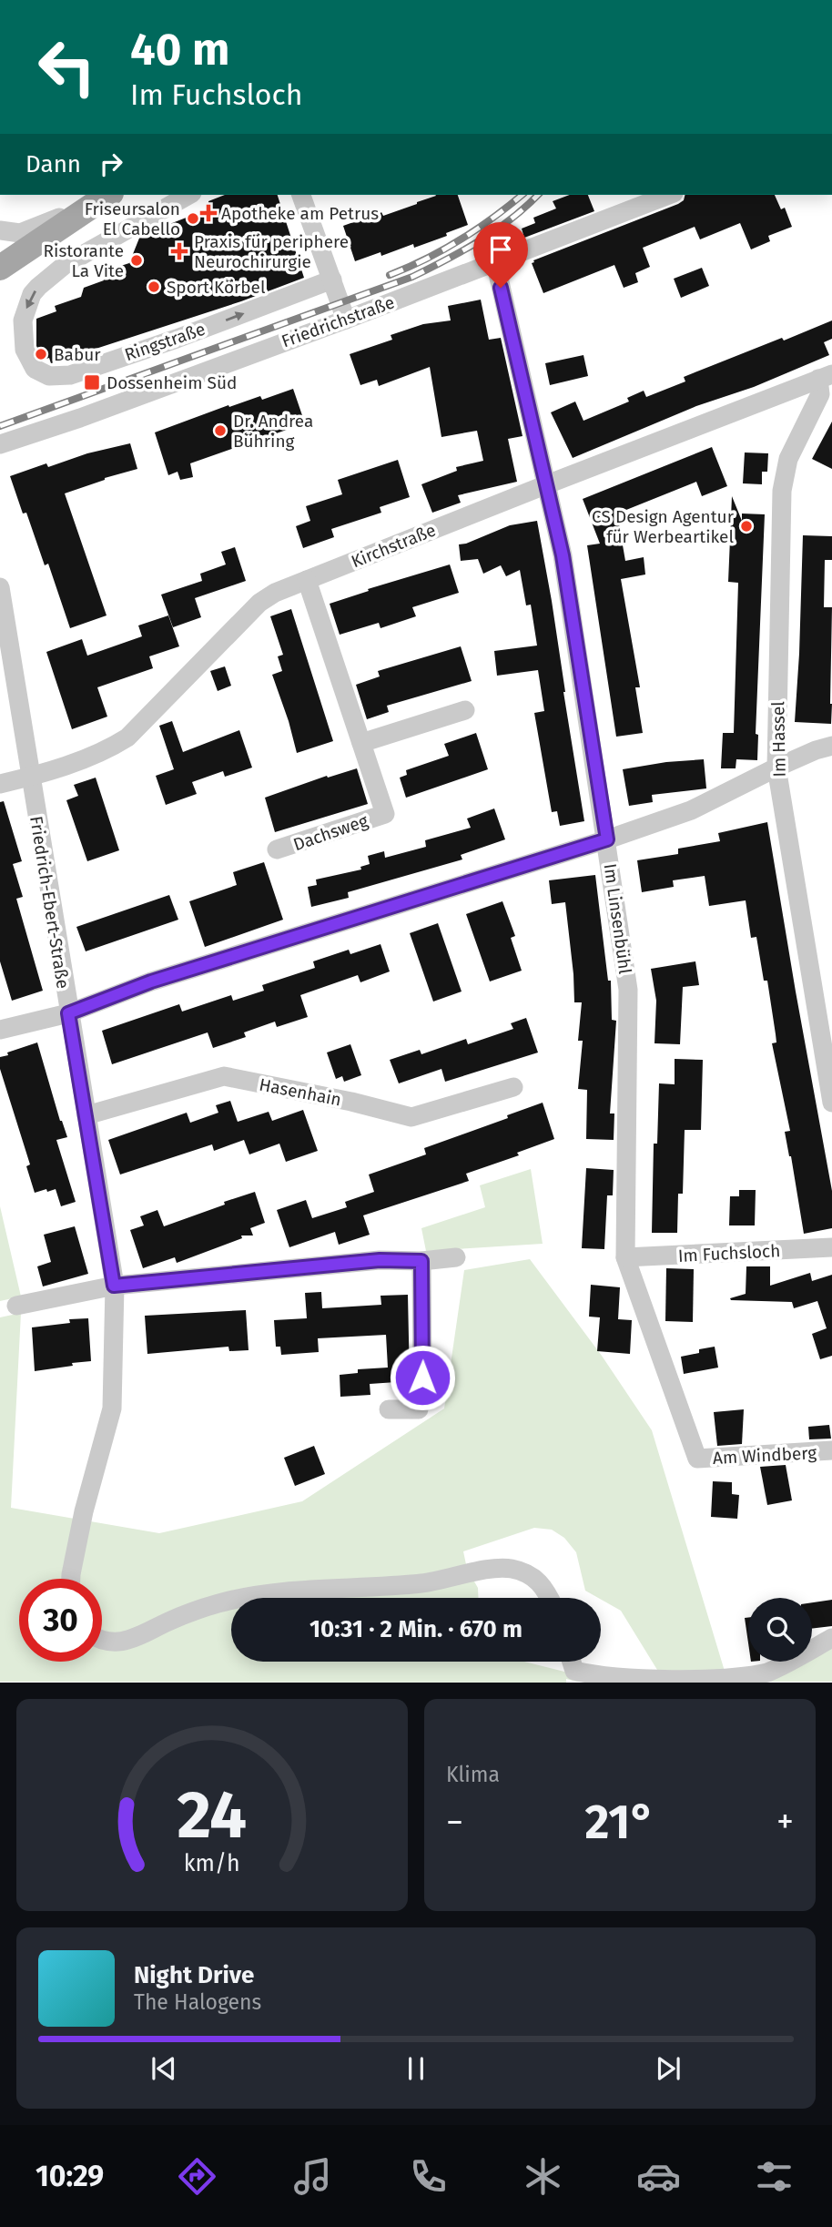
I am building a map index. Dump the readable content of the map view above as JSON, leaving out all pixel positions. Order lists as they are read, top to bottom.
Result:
{
  "streets": {
    "street": [
      "Friedrichstraße",
      "Ringstraße",
      "Kirchstraße",
      "Im Hassel",
      "Dachsweg",
      "Friedrich-Ebert-Straße",
      "Im Linsenbühl",
      "Hasenhain",
      "Im Fuchsloch",
      "Am Windberg"
    ]
  },
  "crossings": [
    ["Friedrichstraße", "Im Linsenbühl"],
    ["Kirchstraße", "Im Hassel"],
    ["Kirchstraße", "Dachsweg"],
    ["Kirchstraße", "Friedrich-Ebert-Straße"],
    ["Kirchstraße", "Im Linsenbühl"],
    ["Friedrich-Ebert-Straße", "Hasenhain"],
    ["Im Linsenbühl", "Im Fuchsloch"],
    ["Im Linsenbühl", "Am Windberg"]
  ],
  "places": {
    "health": ["Apotheke am Petrus", "Praxis für periphere Neurochirurgie"],
    "other": [
      "Friseursalon El Cabello",
      "Ristorante La Vite",
      "Sport Körbel",
      "Babur",
      "Dr. Andrea Bühring",
      "CS Design Agentur für Werbeartikel"
    ],
    "transit": ["Dossenheim Süd"]
  },
  "page": {
    "turn": ["40 m", "Im Fuchsloch"],
    "then": "Dann",
    "limit": "30",
    "trip": "10:31 · 2 Min. · 670 m",
    "tile": "Klima",
    "heat": ["−", "21°", "+"],
    "song": ["Night Drive", "The Halogens"],
    "tabs": "10:29",
    "gauge": ["24", "km/h"]
  }
}
